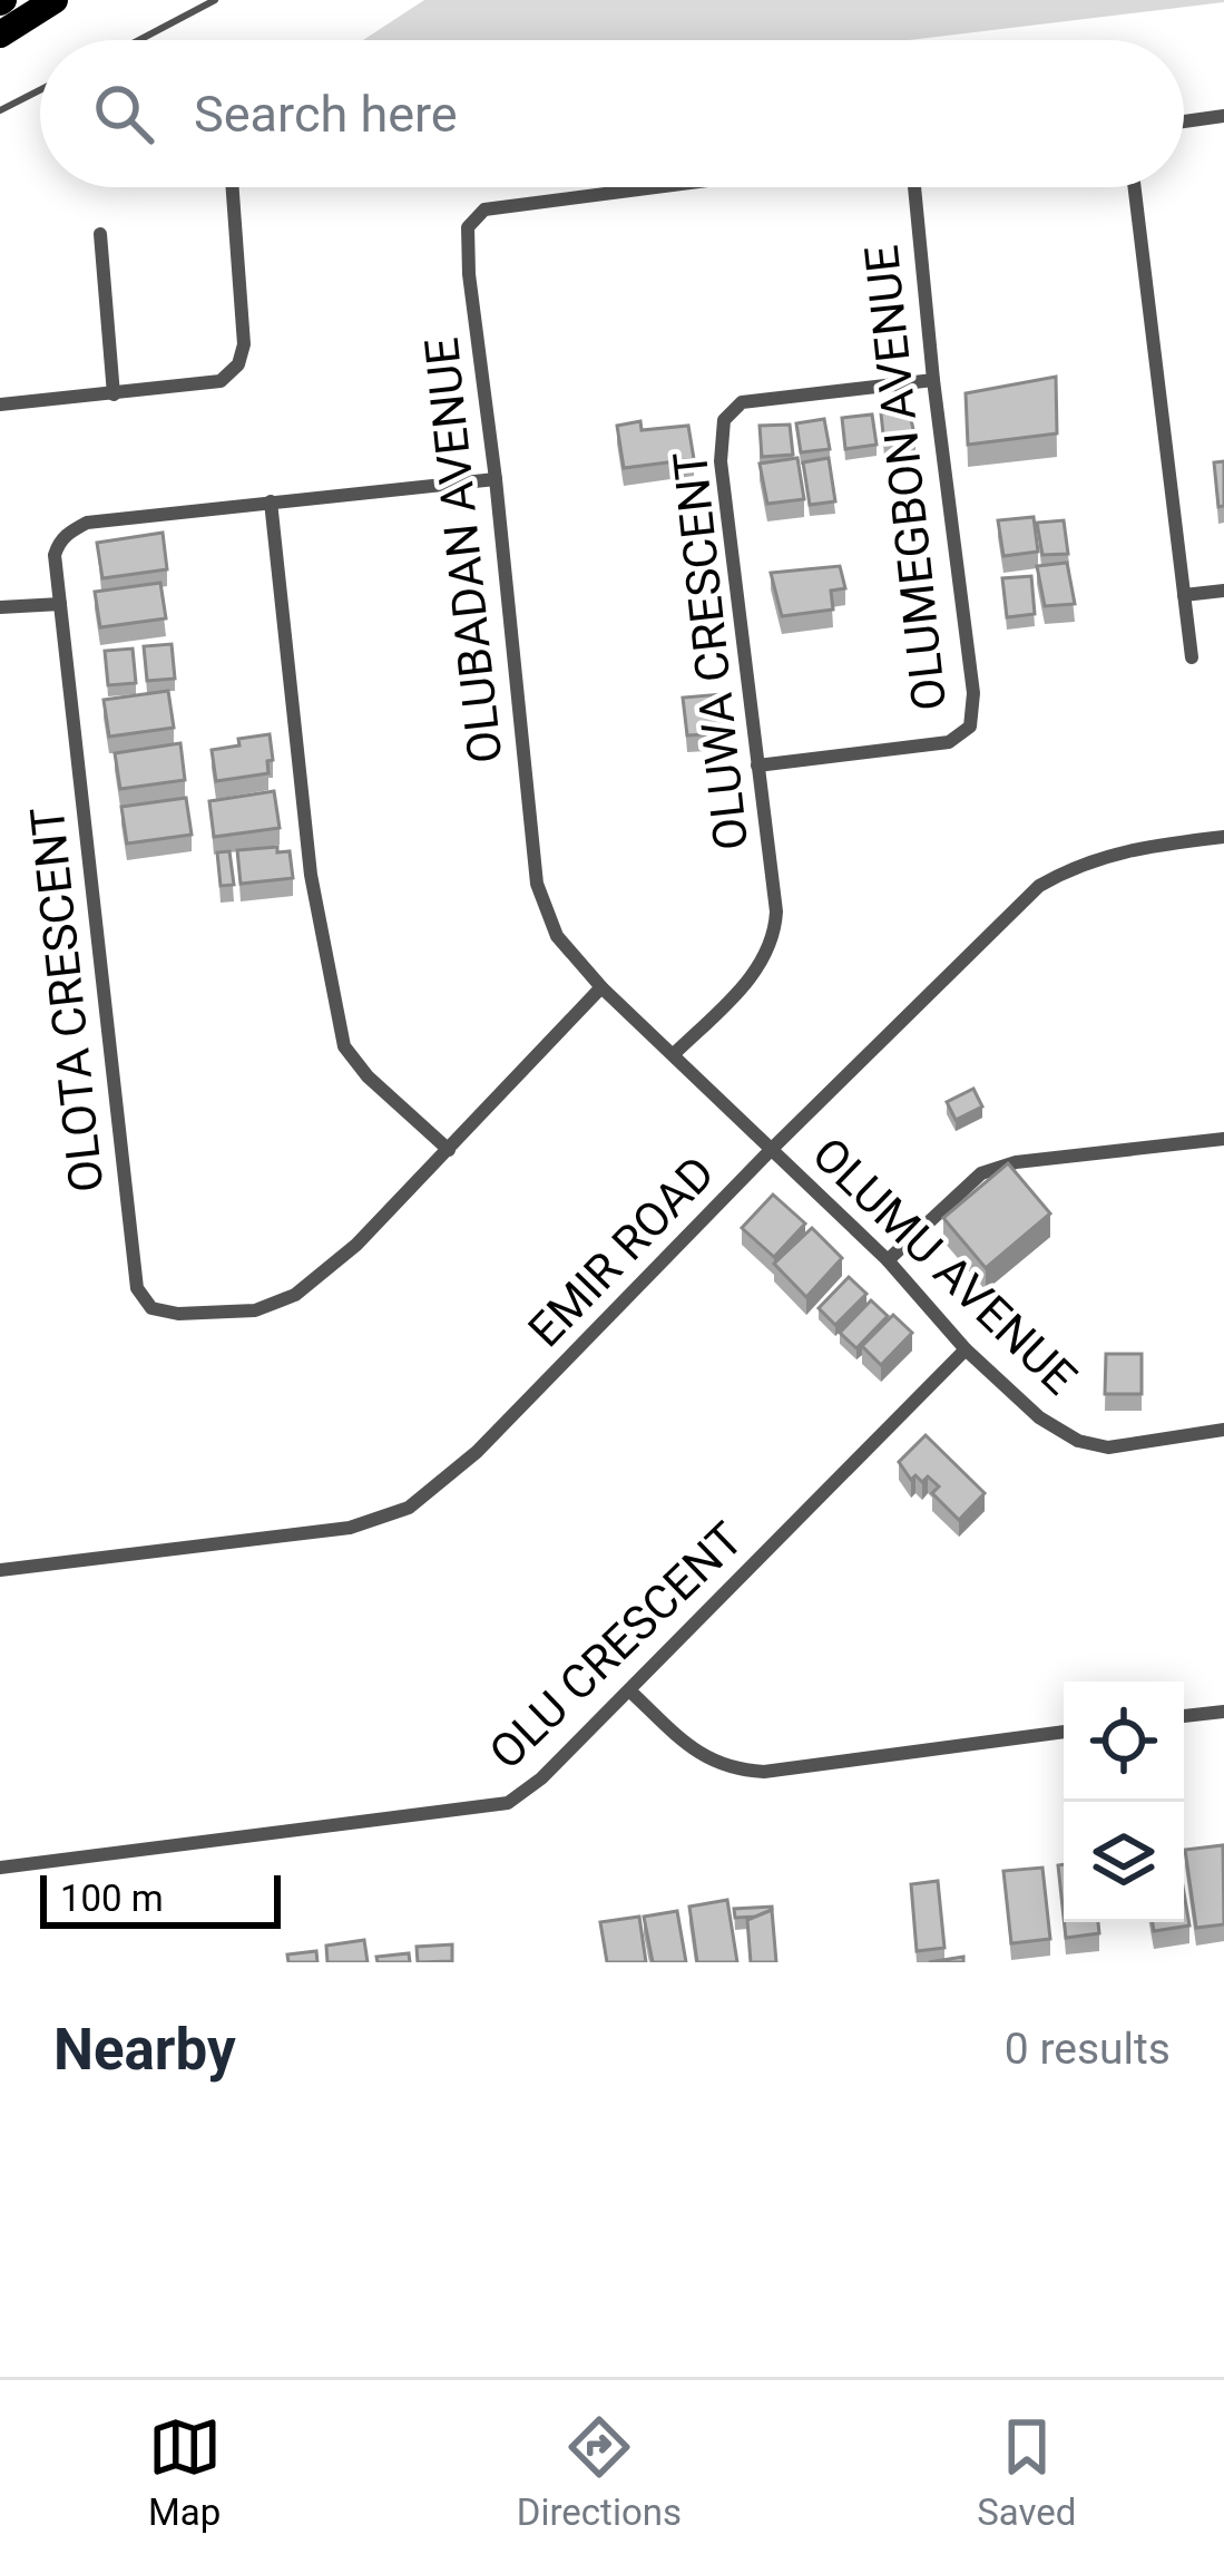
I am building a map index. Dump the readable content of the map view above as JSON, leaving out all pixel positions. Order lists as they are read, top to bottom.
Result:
{
  "streets": {
    "street": [
      "OLUMEGBON AVENUE",
      "OLUBADAN AVENUE",
      "OLUWA CRESCENT",
      "OLOTA CRESCENT",
      "EMIR ROAD",
      "OLUMU AVENUE",
      "OLU CRESCENT"
    ]
  },
  "crossings": [
    ["OLUMEGBON AVENUE", "OLUWA CRESCENT"],
    ["OLUBADAN AVENUE", "OLUWA CRESCENT"],
    ["OLUBADAN AVENUE", "OLOTA CRESCENT"],
    ["OLUBADAN AVENUE", "EMIR ROAD"],
    ["OLUBADAN AVENUE", "OLUMU AVENUE"],
    ["EMIR ROAD", "OLUMU AVENUE"],
    ["OLUMU AVENUE", "OLU CRESCENT"]
  ],
  "scale_bar": "100 m",
  "page": {
    "search": "Search here",
    "scale": "100 m",
    "heading": ["Nearby", "0 results"],
    "nav": ["Map", "Directions", "Saved"]
  }
}
